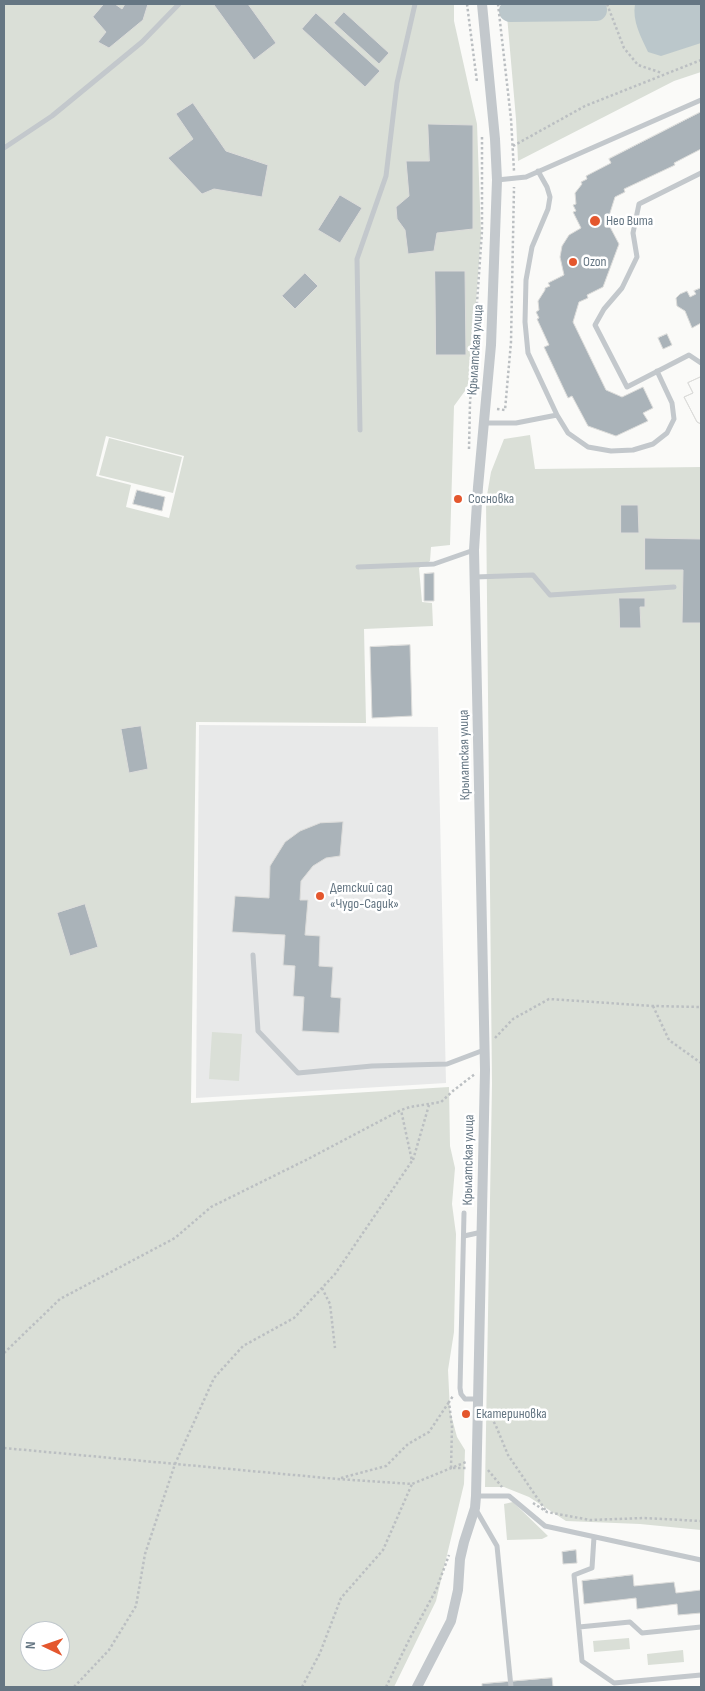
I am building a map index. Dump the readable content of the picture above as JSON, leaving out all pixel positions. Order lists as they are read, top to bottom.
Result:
{
  "streets": {
    "street": ["Крылатская улица"]
  },
  "places": [
    "Нео Вита",
    "Ozon",
    "Сосновка",
    "Детский сад «Чудо-Садик»",
    "Екатериновка"
  ],
  "north": "left"
}
